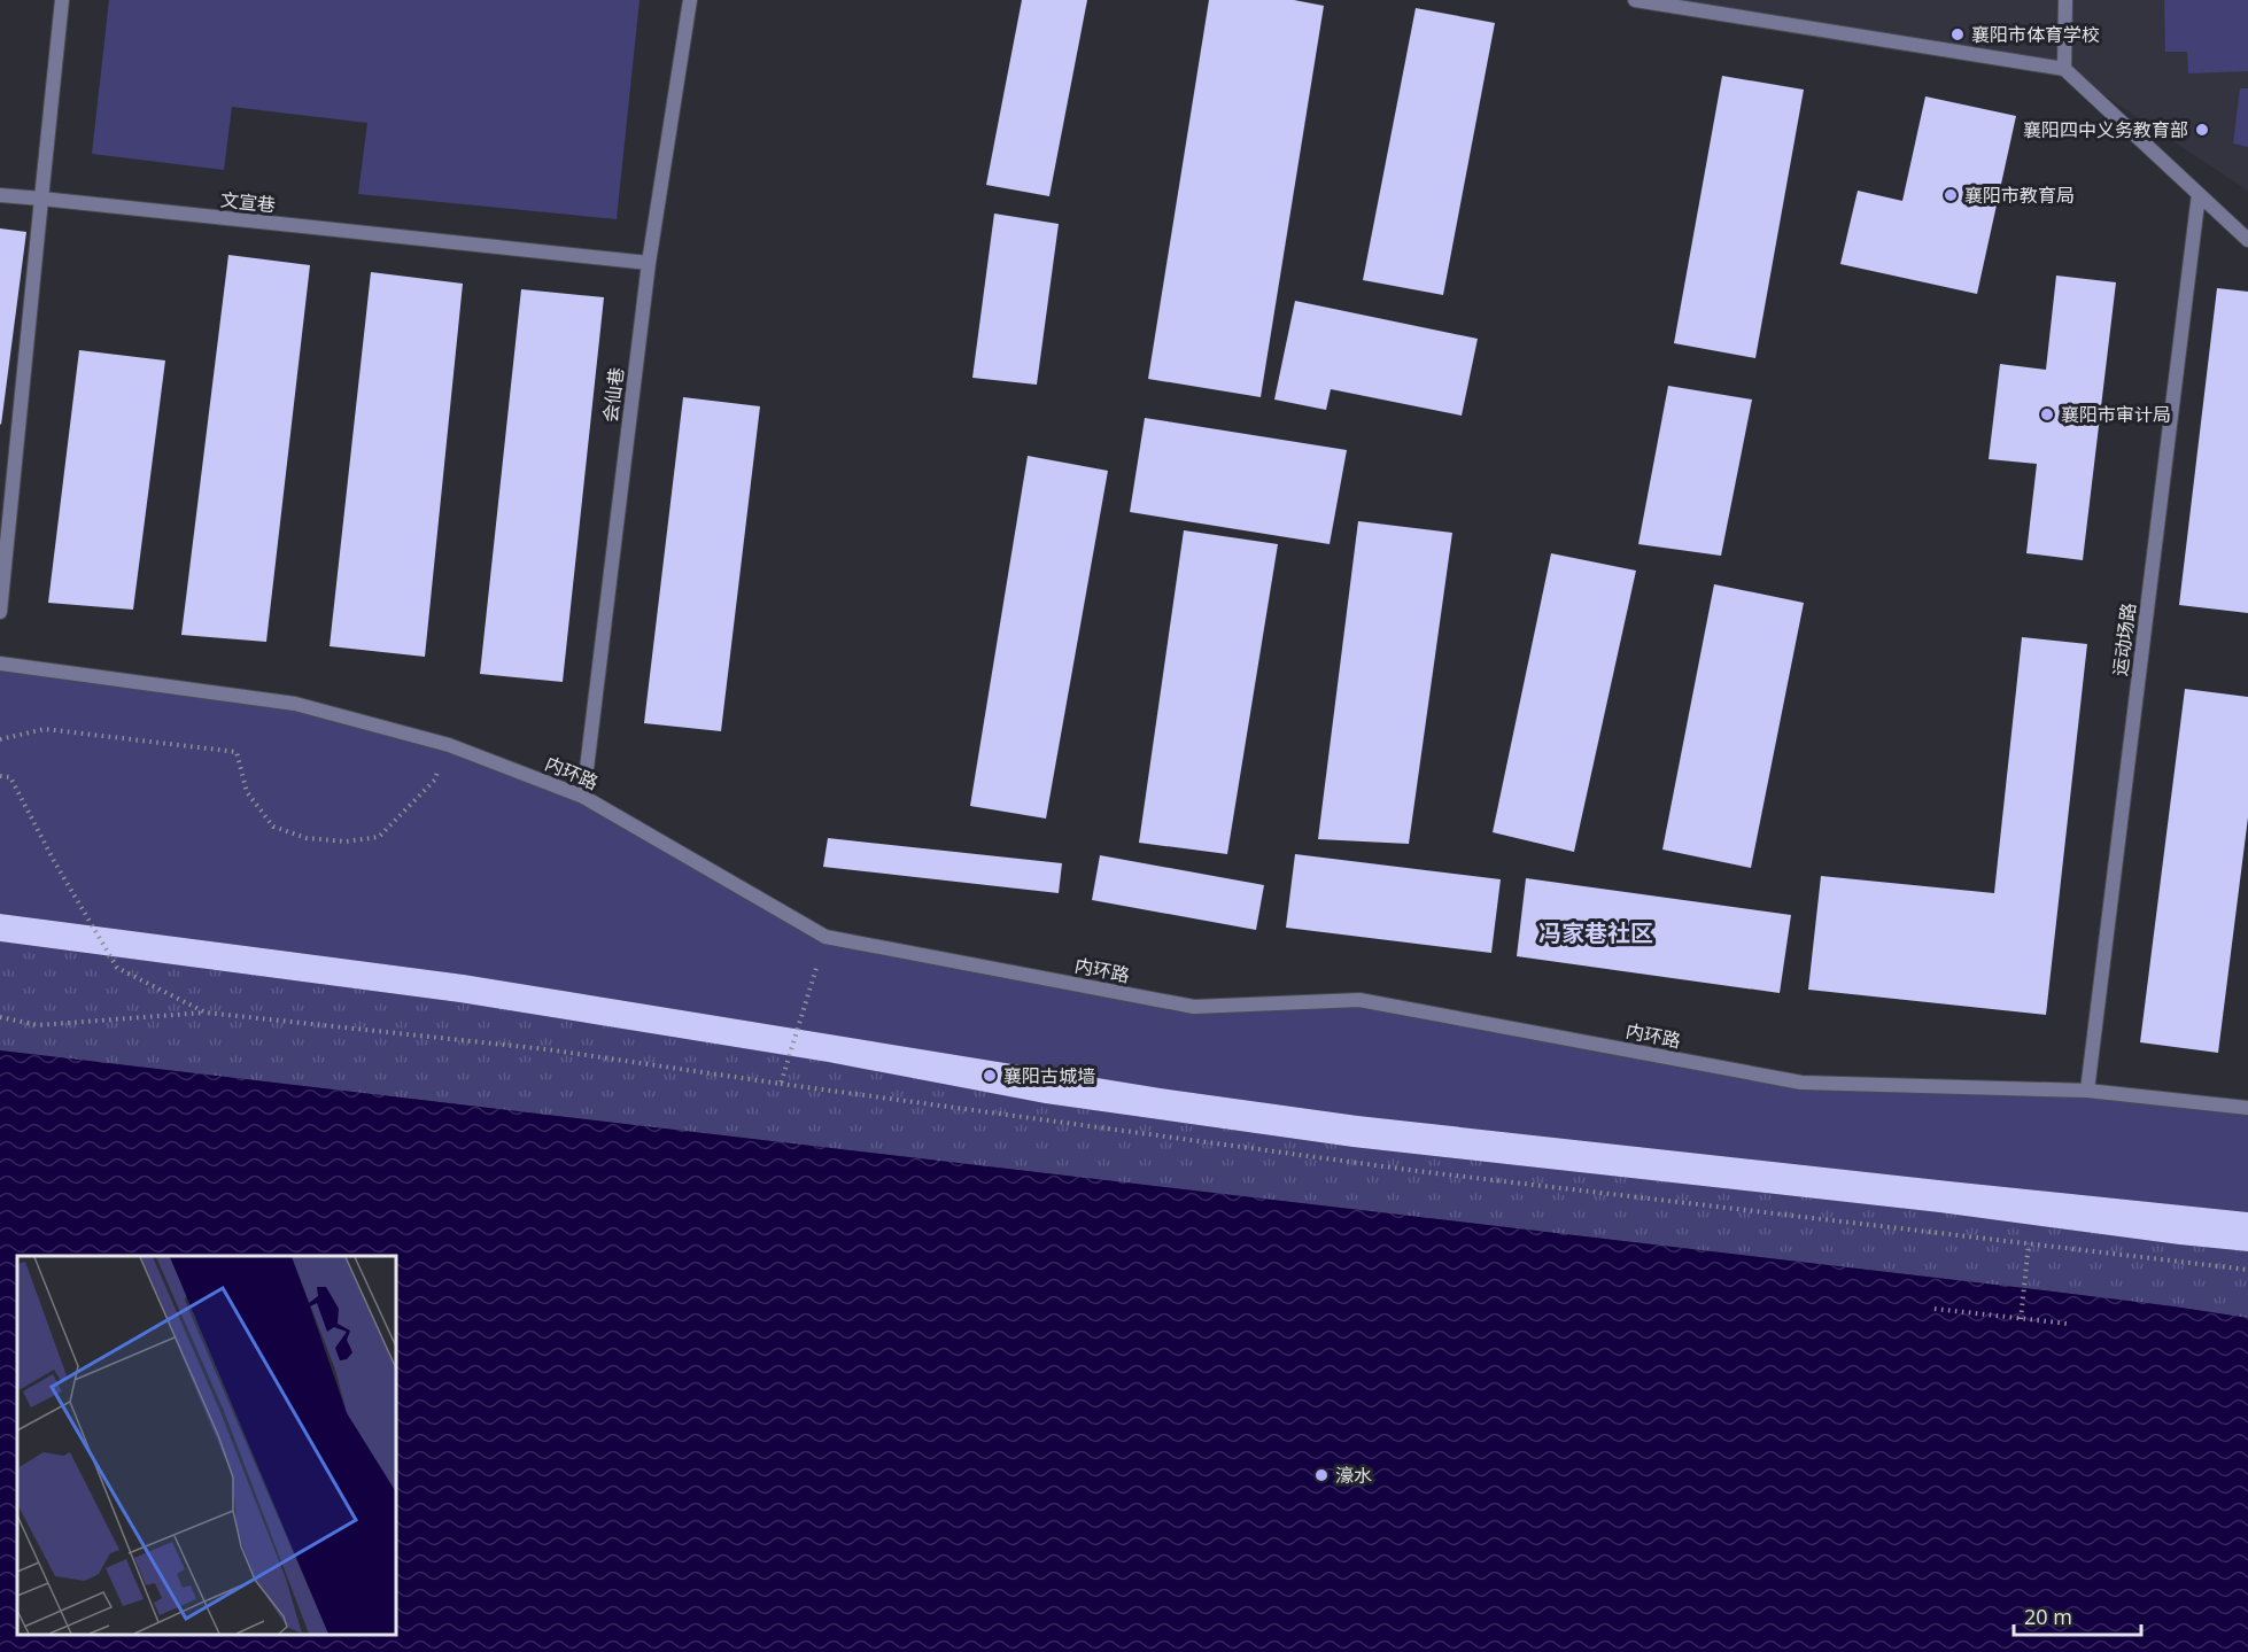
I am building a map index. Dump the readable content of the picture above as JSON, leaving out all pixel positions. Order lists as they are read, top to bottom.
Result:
{
  "streets": {
    "street": [
      "文宣巷",
      "会仙巷",
      "运动场路",
      "内环路"
    ]
  },
  "crossings": [
    ["文宣巷", "会仙巷"],
    ["会仙巷", "内环路"],
    ["运动场路", "内环路"]
  ],
  "districts": ["冯家巷社区"],
  "places": [
    "襄阳市体育学校",
    "襄阳四中义务教育部",
    "襄阳市教育局",
    "襄阳市审计局",
    "襄阳古城墙",
    "濠水"
  ],
  "scale_bar": "20 m"
}
